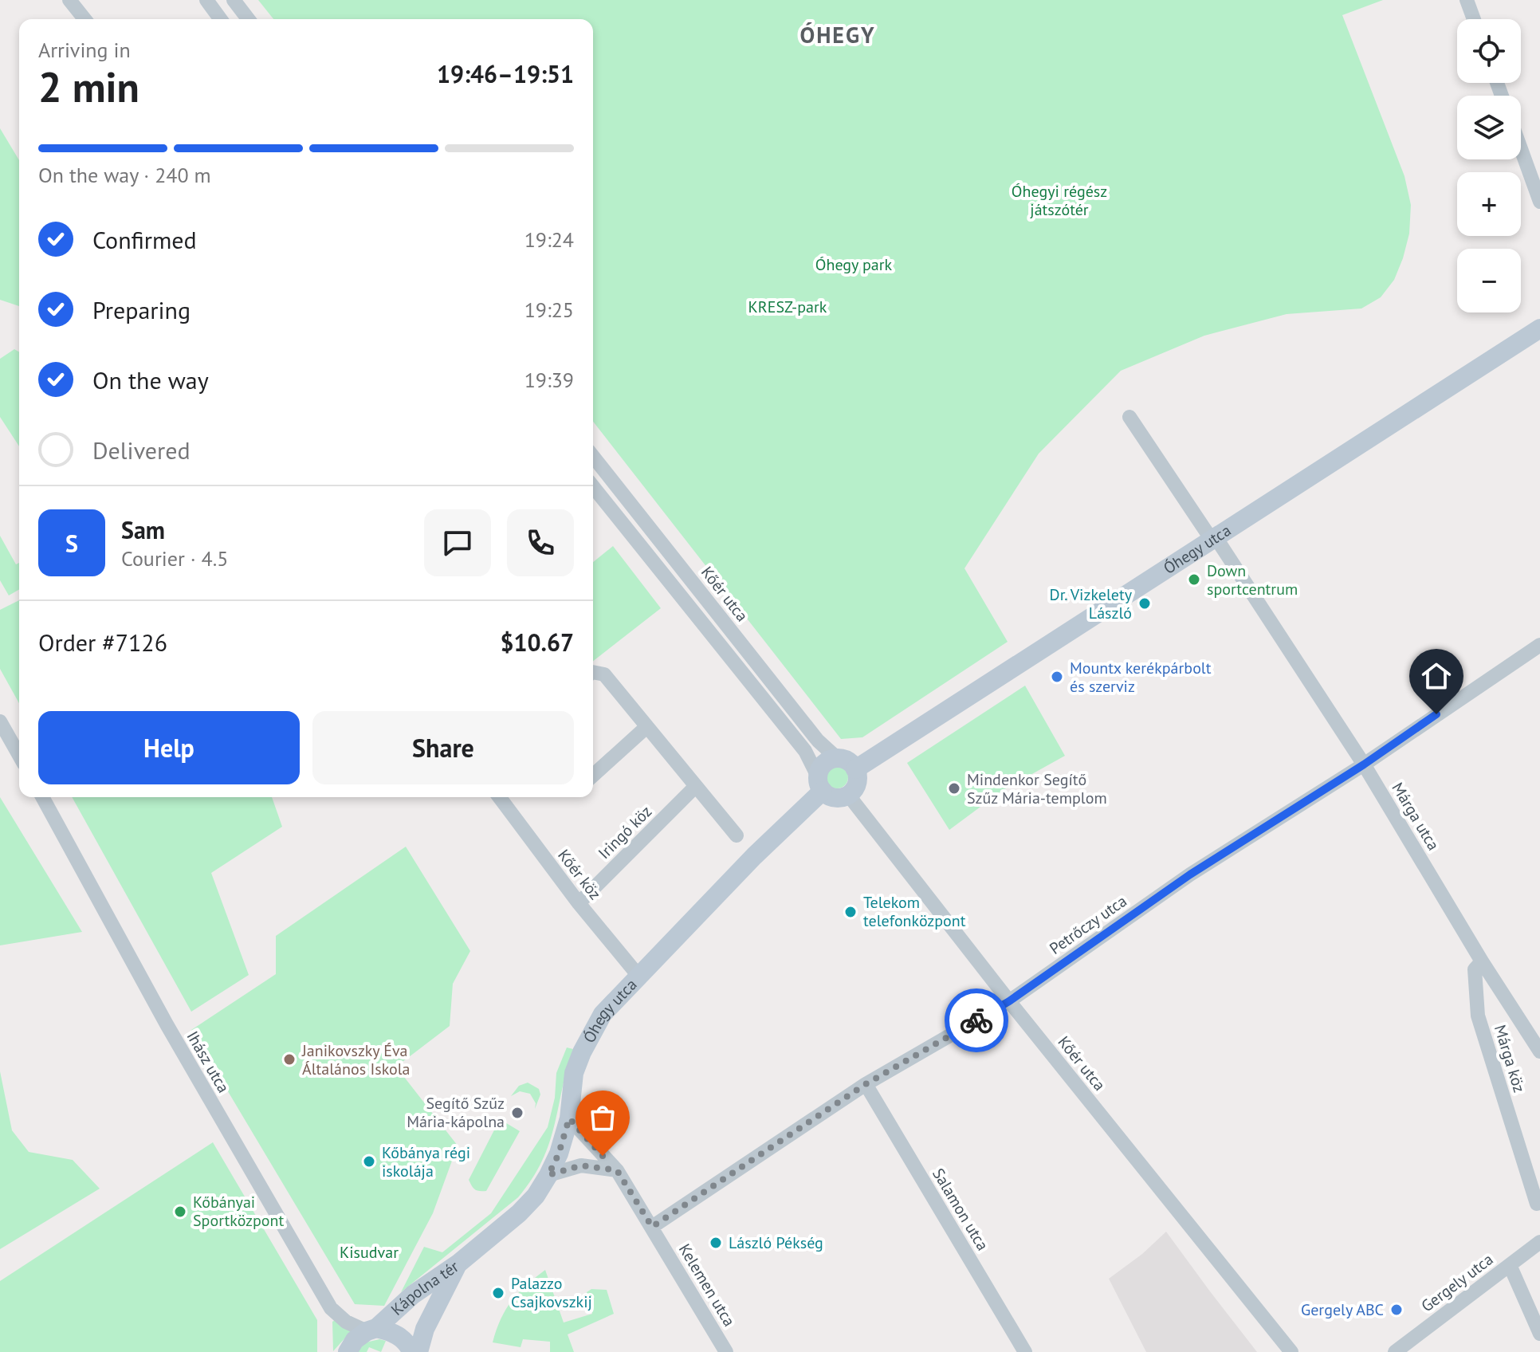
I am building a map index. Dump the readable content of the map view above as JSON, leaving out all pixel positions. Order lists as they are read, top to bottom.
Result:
{
  "streets": {
    "street": [
      "Óhegy utca",
      "Kőér utca",
      "Márga utca",
      "Iringó köz",
      "Kőér köz",
      "Petrőczy utca",
      "Márga köz",
      "Ihász utca",
      "Salamon utca",
      "Gergely utca",
      "Kelemen utca",
      "Kápolna tér"
    ]
  },
  "crossings": [
    ["Óhegy utca", "Kőér utca"],
    ["Óhegy utca", "Márga utca"],
    ["Óhegy utca", "Kőér köz"],
    ["Óhegy utca", "Kelemen utca"],
    ["Óhegy utca", "Kápolna tér"],
    ["Kőér utca", "Petrőczy utca"],
    ["Márga utca", "Petrőczy utca"],
    ["Márga utca", "Márga köz"],
    ["Iringó köz", "Kőér köz"],
    ["Petrőczy utca", "Salamon utca"],
    ["Petrőczy utca", "Kelemen utca"],
    ["Ihász utca", "Kápolna tér"]
  ],
  "districts": ["ÓHEGY"],
  "parks": [
    "Óhegyi régész játszótér",
    "Óhegy park",
    "KRESZ-park",
    "Kisudvar"
  ],
  "places": [
    "Down sportcentrum",
    "Dr. Vizkelety László",
    "Mountx kerékpárbolt és szerviz",
    "Mindenkor Segítő Szűz Mária-templom",
    "Telekom telefonközpont",
    "Janikovszky Éva Általános Iskola",
    "Segítő Szűz Mária-kápolna",
    "Kőbánya régi iskolája",
    "Kőbányai Sportközpont",
    "László Pékség",
    "Palazzo Csajkovszkij",
    "Gergely ABC"
  ],
  "page": {
    "map_buttons": ["+", "−"],
    "heading": ["2 min", "Arriving in", "19:46–19:51"],
    "panel": [
      "Sam",
      "Courier · 4.5",
      "Order #7126",
      "$10.67"
    ],
    "bar": "On the way · 240 m",
    "list": [
      ["Confirmed", "19:24"],
      ["Preparing", "19:25"],
      ["On the way", "19:39"],
      "Delivered"
    ],
    "round": "S",
    "buttons": ["Help", "Share"]
  }
}
